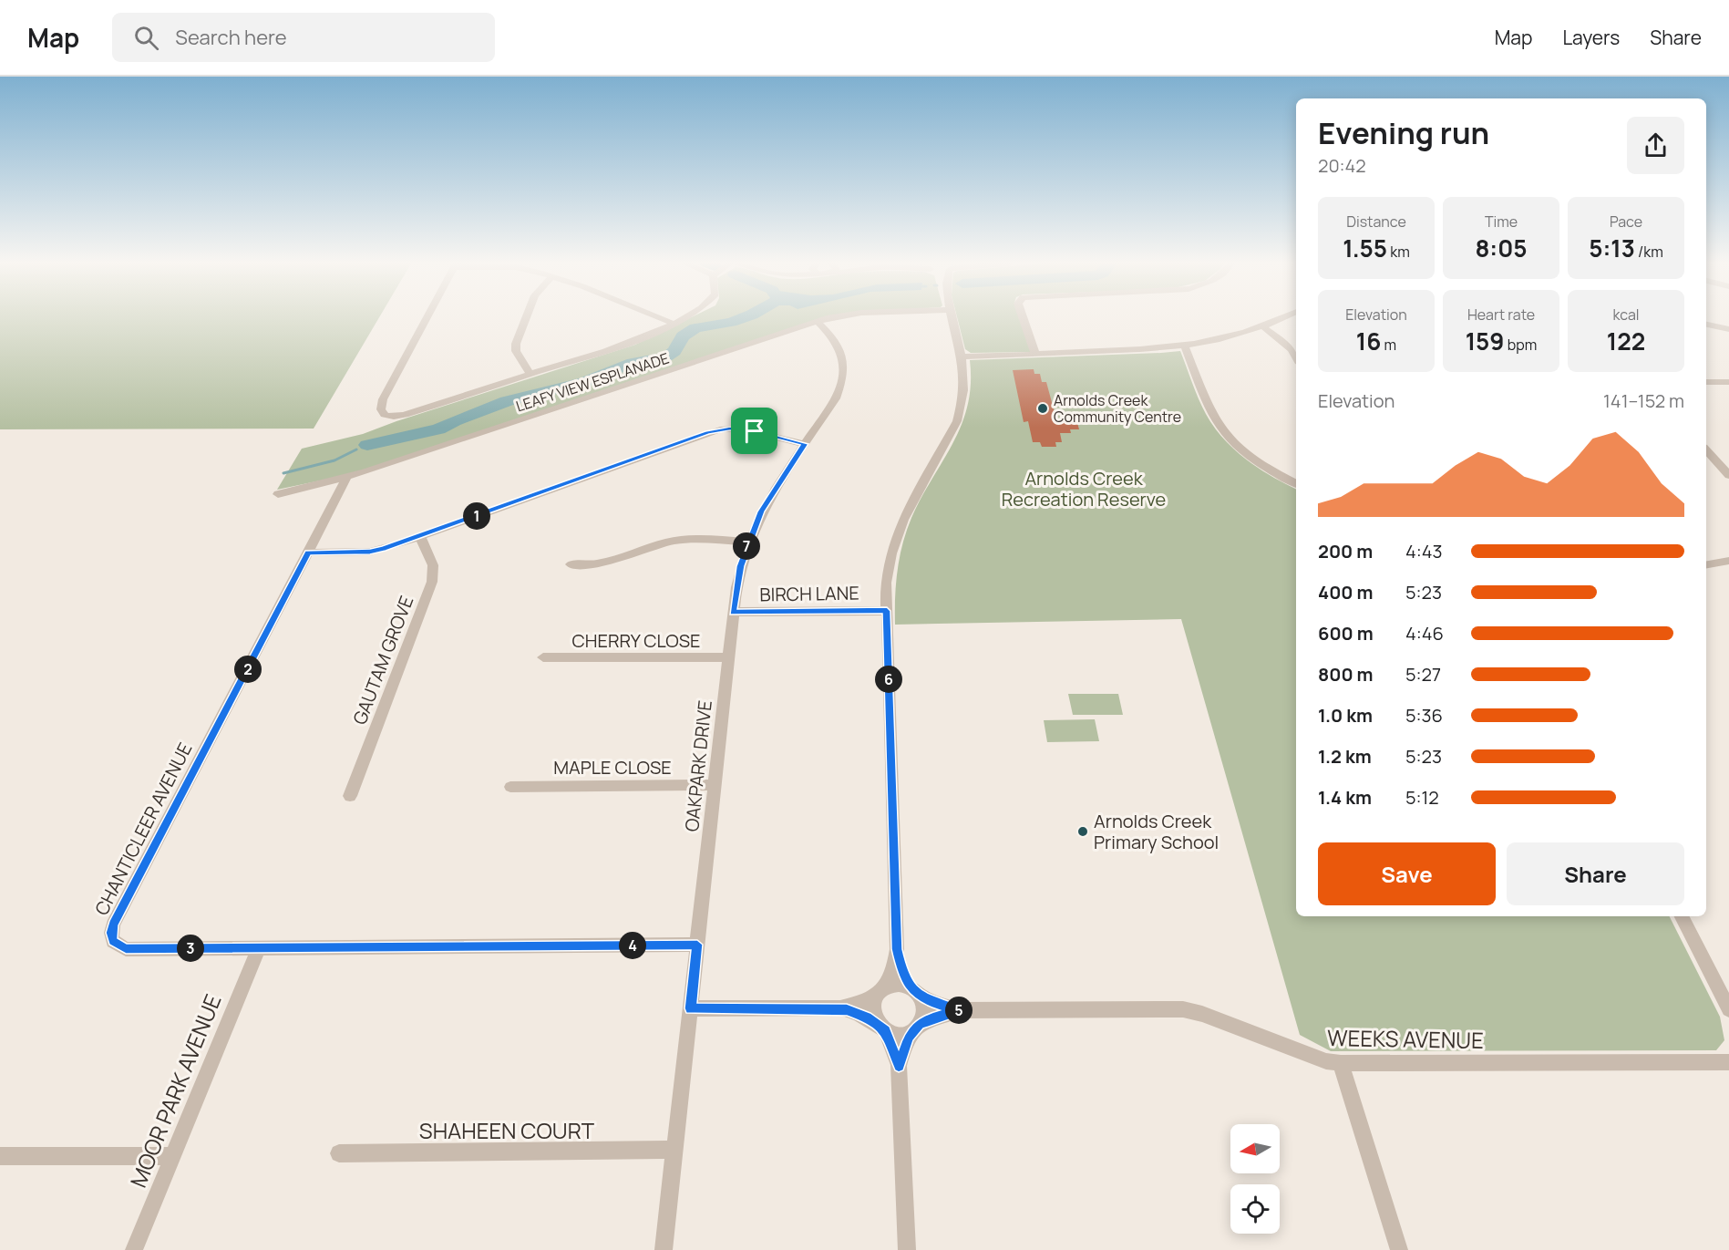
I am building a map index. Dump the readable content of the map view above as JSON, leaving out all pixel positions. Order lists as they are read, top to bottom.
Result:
{
  "streets": {
    "street": [
      "LEAFY VIEW ESPLANADE",
      "BIRCH LANE",
      "CHERRY CLOSE",
      "GAUTAM GROVE",
      "OAKPARK DRIVE",
      "MAPLE CLOSE",
      "CHANTICLEER AVENUE",
      "WEEKS AVENUE",
      "MOOR PARK AVENUE",
      "SHAHEEN COURT"
    ]
  },
  "crossings": [
    ["LEAFY VIEW ESPLANADE", "OAKPARK DRIVE"],
    ["LEAFY VIEW ESPLANADE", "CHANTICLEER AVENUE"],
    ["BIRCH LANE", "OAKPARK DRIVE"],
    ["CHERRY CLOSE", "OAKPARK DRIVE"],
    ["OAKPARK DRIVE", "MAPLE CLOSE"],
    ["OAKPARK DRIVE", "CHANTICLEER AVENUE"],
    ["OAKPARK DRIVE", "SHAHEEN COURT"],
    ["CHANTICLEER AVENUE", "MOOR PARK AVENUE"]
  ],
  "parks": ["Arnolds Creek Recreation Reserve"],
  "places": ["Arnolds Creek Community Centre", "Arnolds Creek Primary School"],
  "north": "left",
  "page": {
    "header": "Map",
    "search": "Search here",
    "nav": ["Map", "Layers", "Share"],
    "heading": ["Evening run", "20:42"],
    "stats": [
      ["Distance", "1.55 km"],
      ["Time", "8:05"],
      ["Pace", "5:13 /km"],
      ["Elevation", "16 m"],
      ["Heart rate", "159 bpm"],
      ["kcal", "122"]
    ],
    "chart": ["Elevation", "141–152 m"],
    "pins": [
      "1",
      "7",
      "2",
      "6",
      "4",
      "3",
      "5"
    ],
    "list": [
      {
        "name": "200 m",
        "note": "4:43"
      },
      {
        "name": "400 m",
        "note": "5:23"
      },
      {
        "name": "600 m",
        "note": "4:46"
      },
      {
        "name": "800 m",
        "note": "5:27"
      },
      {
        "name": "1.0 km",
        "note": "5:36"
      },
      {
        "name": "1.2 km",
        "note": "5:23"
      },
      {
        "name": "1.4 km",
        "note": "5:12"
      }
    ],
    "buttons": ["Save", "Share"]
  }
}
